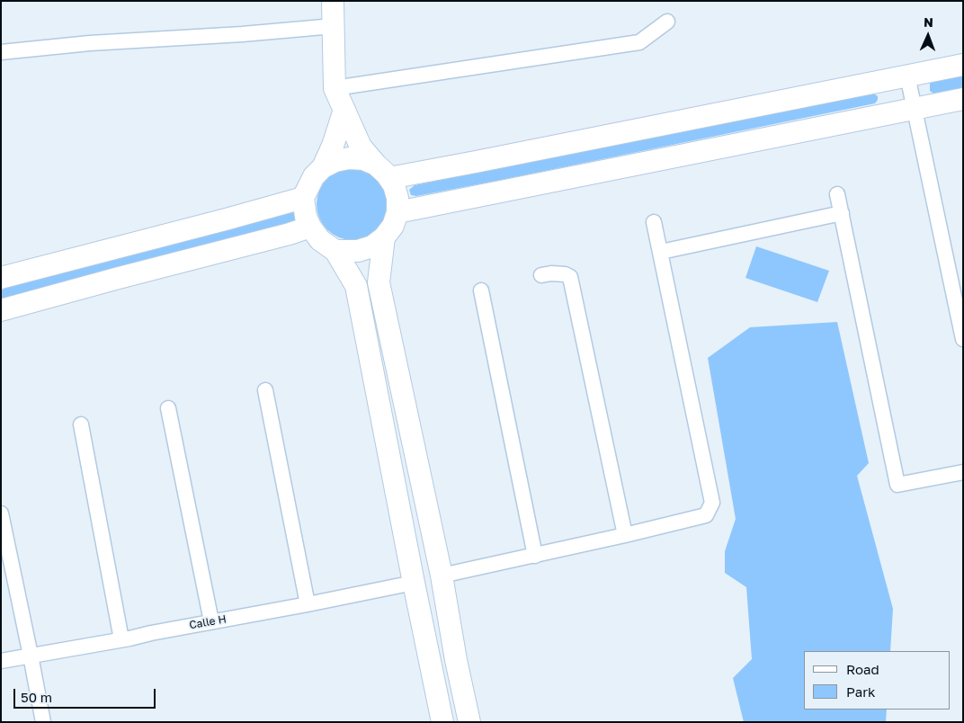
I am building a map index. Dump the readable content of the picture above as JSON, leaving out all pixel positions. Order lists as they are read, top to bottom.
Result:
{
  "streets": {
    "street": ["Calle H"]
  },
  "legend": ["Road", "Park"],
  "scale_bar": "50 m",
  "north": "top"
}
